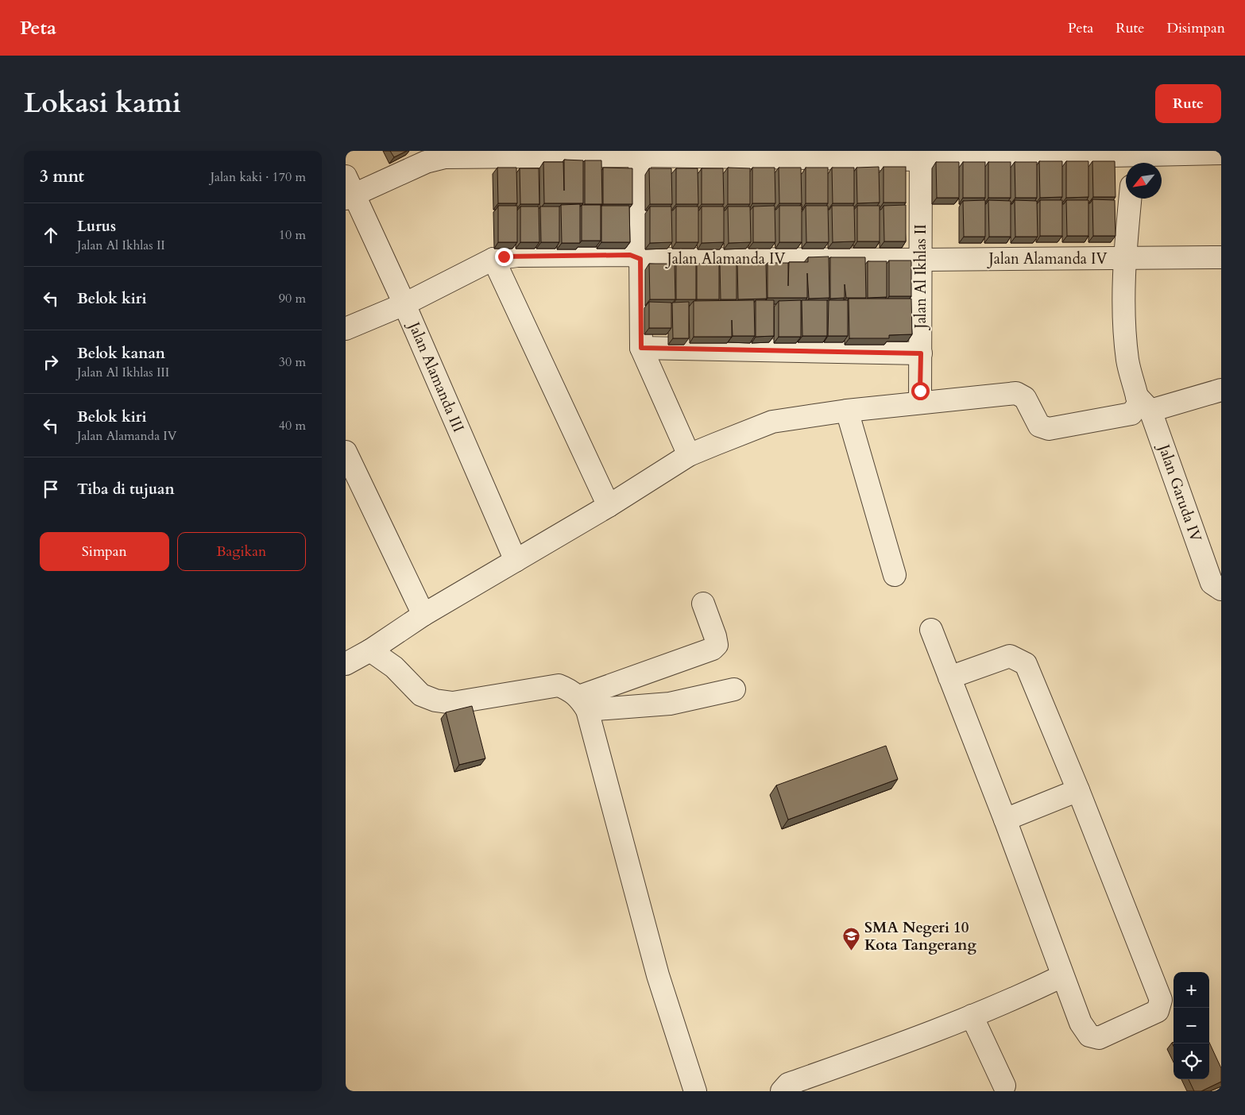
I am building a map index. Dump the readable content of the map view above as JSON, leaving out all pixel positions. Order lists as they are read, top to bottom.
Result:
{
  "streets": {
    "street": [
      "Jalan Alamanda IV",
      "Jalan Al Ikhlas II",
      "Jalan Alamanda III",
      "Jalan Garuda IV"
    ]
  },
  "crossings": [
    ["Jalan Alamanda IV", "Jalan Al Ikhlas II"],
    ["Jalan Alamanda IV", "Jalan Alamanda III"],
    ["Jalan Alamanda IV", "Jalan Garuda IV"]
  ],
  "places": {
    "school or university": ["SMA Negeri 10 Kota Tangerang"]
  },
  "north": "bottom left",
  "page": {
    "header": "Peta",
    "nav": ["Peta", "Rute", "Disimpan"],
    "title": "Lokasi kami",
    "buttons": [
      "Rute",
      ["Simpan", "Bagikan"]
    ],
    "heading": ["3 mnt", "Jalan kaki · 170 m"],
    "list": [
      ["Lurus", "Jalan Al Ikhlas II", "10 m"],
      ["Belok kiri", "90 m"],
      ["Belok kanan", "Jalan Al Ikhlas III", "30 m"],
      ["Belok kiri", "Jalan Alamanda IV", "40 m"],
      "Tiba di tujuan"
    ],
    "map_buttons": ["+", "−"]
  }
}
